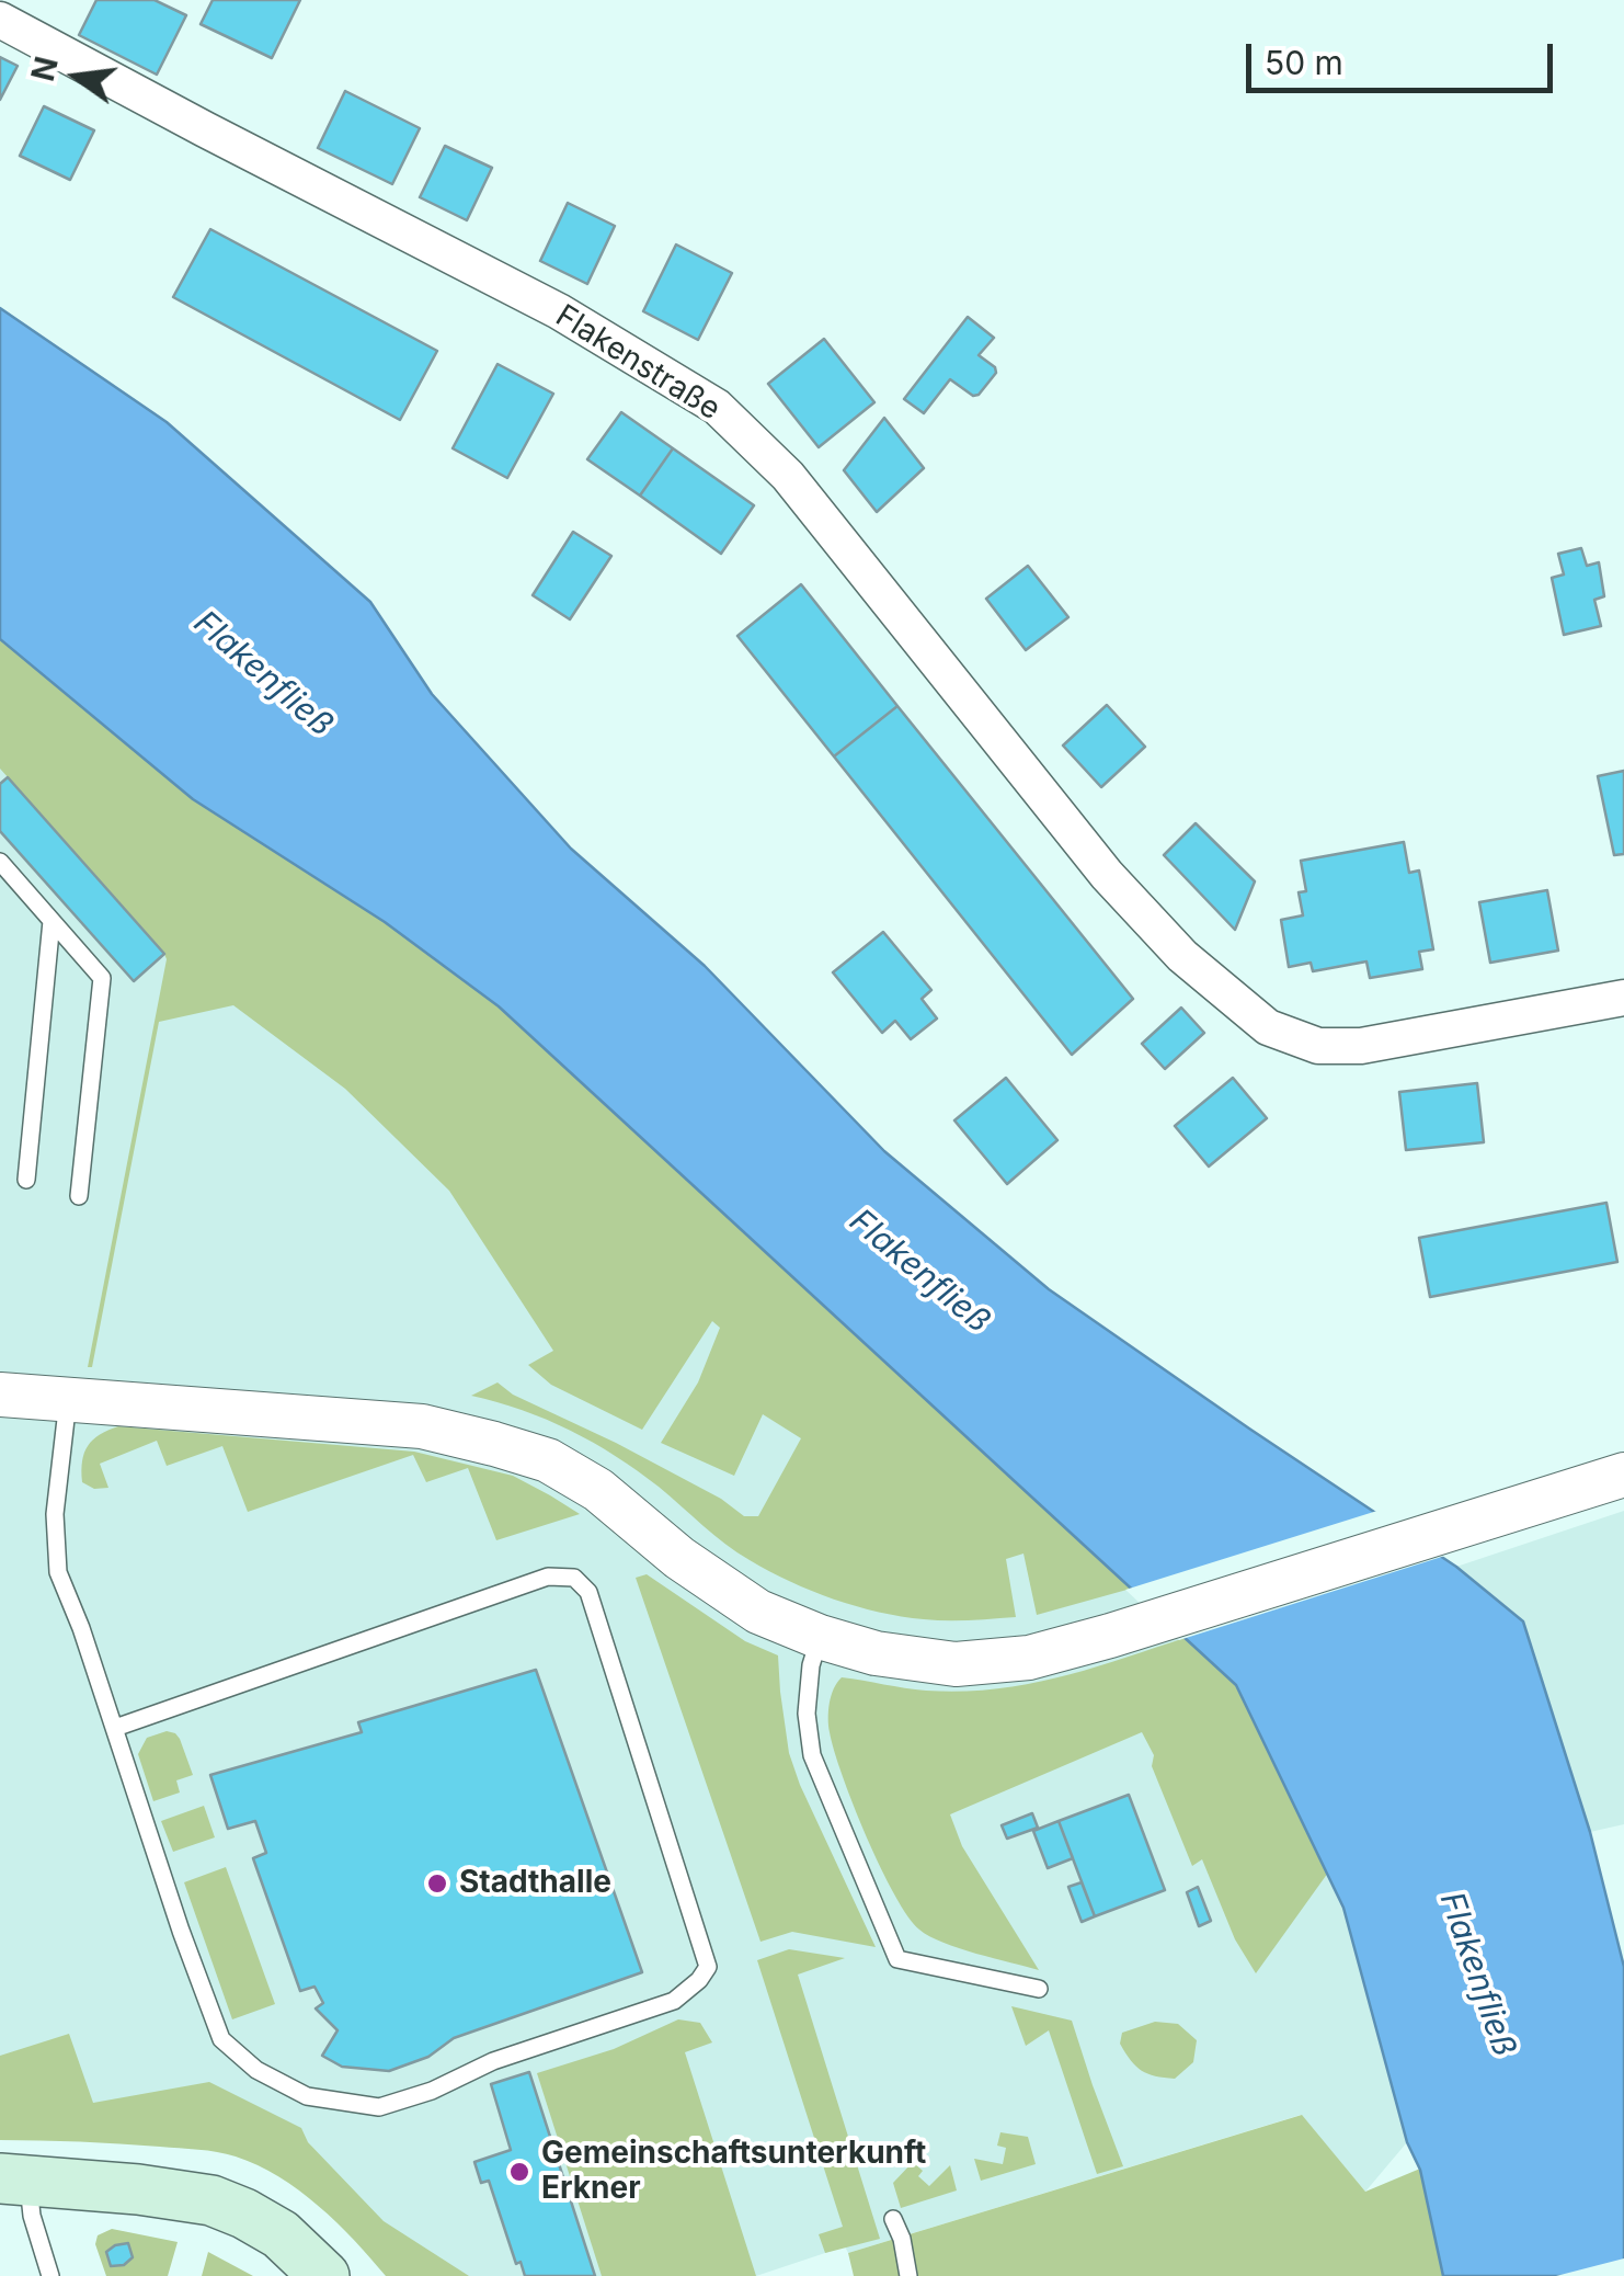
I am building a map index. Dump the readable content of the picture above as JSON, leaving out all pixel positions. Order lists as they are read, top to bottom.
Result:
{
  "streets": {
    "street": ["Flakenstraße"]
  },
  "water": ["Flakenfließ"],
  "places": ["Stadthalle", "Gemeinschaftsunterkunft Erkner"],
  "scale_bar": "50 m",
  "north": "left"
}
